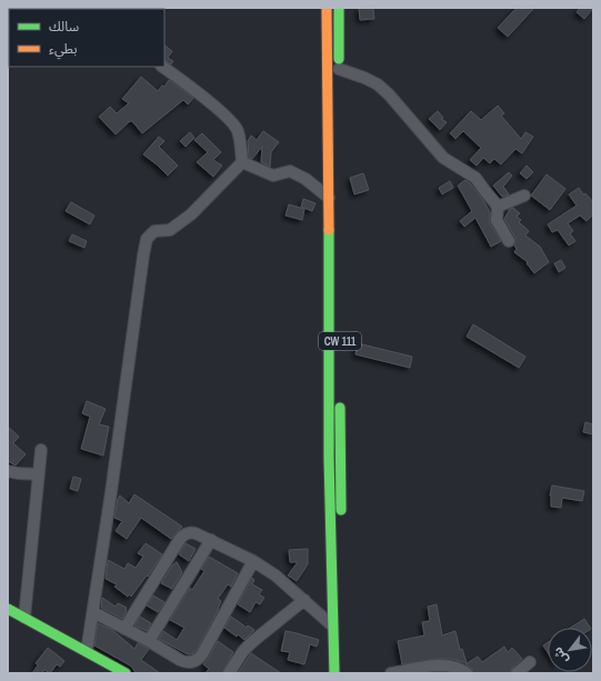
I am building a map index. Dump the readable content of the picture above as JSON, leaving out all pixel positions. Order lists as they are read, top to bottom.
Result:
{
  "streets": {
    "main road": ["CW 111"]
  },
  "legend": ["سالك", "بطيء"],
  "north": "bottom left"
}
